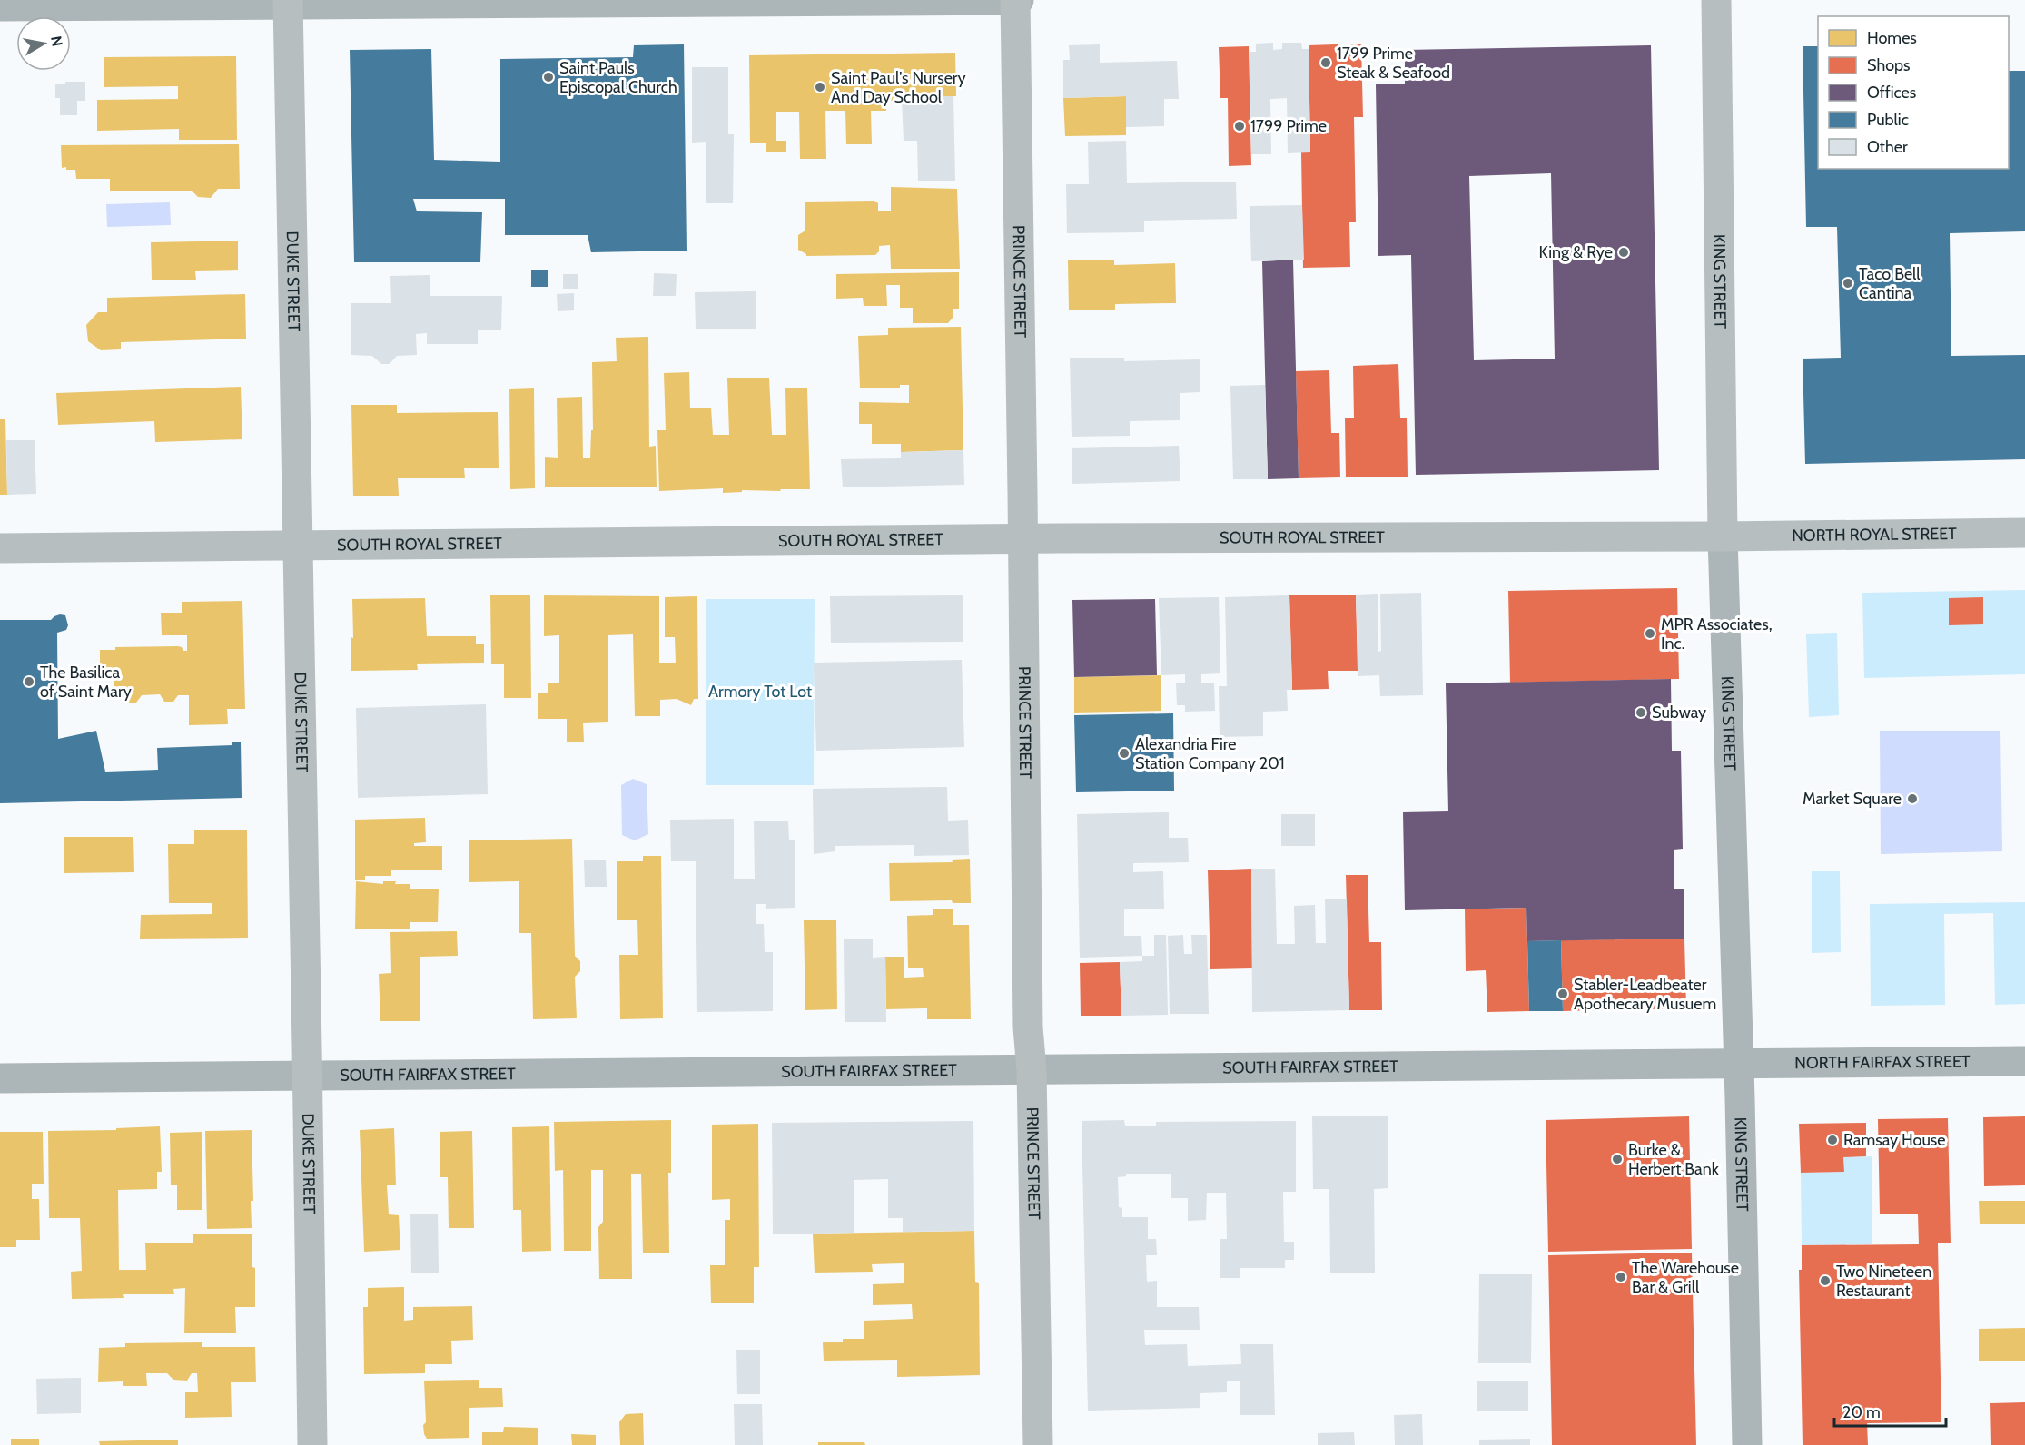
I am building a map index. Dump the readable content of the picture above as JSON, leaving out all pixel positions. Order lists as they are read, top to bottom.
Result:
{
  "streets": {
    "main road": [
      "DUKE STREET",
      "PRINCE STREET",
      "KING STREET",
      "NORTH ROYAL STREET",
      "SOUTH ROYAL STREET"
    ],
    "street": ["NORTH FAIRFAX STREET", "SOUTH FAIRFAX STREET"]
  },
  "crossings": [
    ["DUKE STREET", "SOUTH ROYAL STREET"],
    ["DUKE STREET", "SOUTH FAIRFAX STREET"],
    ["PRINCE STREET", "SOUTH ROYAL STREET"],
    ["PRINCE STREET", "SOUTH FAIRFAX STREET"],
    ["KING STREET", "NORTH ROYAL STREET"],
    ["KING STREET", "SOUTH ROYAL STREET"],
    ["KING STREET", "NORTH FAIRFAX STREET"],
    ["KING STREET", "SOUTH FAIRFAX STREET"],
    ["NORTH ROYAL STREET", "SOUTH ROYAL STREET"],
    ["NORTH FAIRFAX STREET", "SOUTH FAIRFAX STREET"]
  ],
  "parks": ["Armory Tot Lot"],
  "places": [
    "1799 Prime Steak & Seafood",
    "Saint Pauls Episcopal Church",
    "Saint Paul's Nursery And Day School",
    "1799 Prime",
    "King & Rye",
    "Taco Bell Cantina",
    "MPR Associates, Inc.",
    "The Basilica of Saint Mary",
    "Subway",
    "Alexandria Fire Station Company 201",
    "Market Square",
    "Stabler-Leadbeater Apothecary Musuem",
    "Ramsay House",
    "Burke & Herbert Bank",
    "The Warehouse Bar & Grill",
    "Two Nineteen Restaurant"
  ],
  "legend": [
    "Homes",
    "Shops",
    "Offices",
    "Public",
    "Other"
  ],
  "scale_bar": "20 m",
  "north": "right"
}
